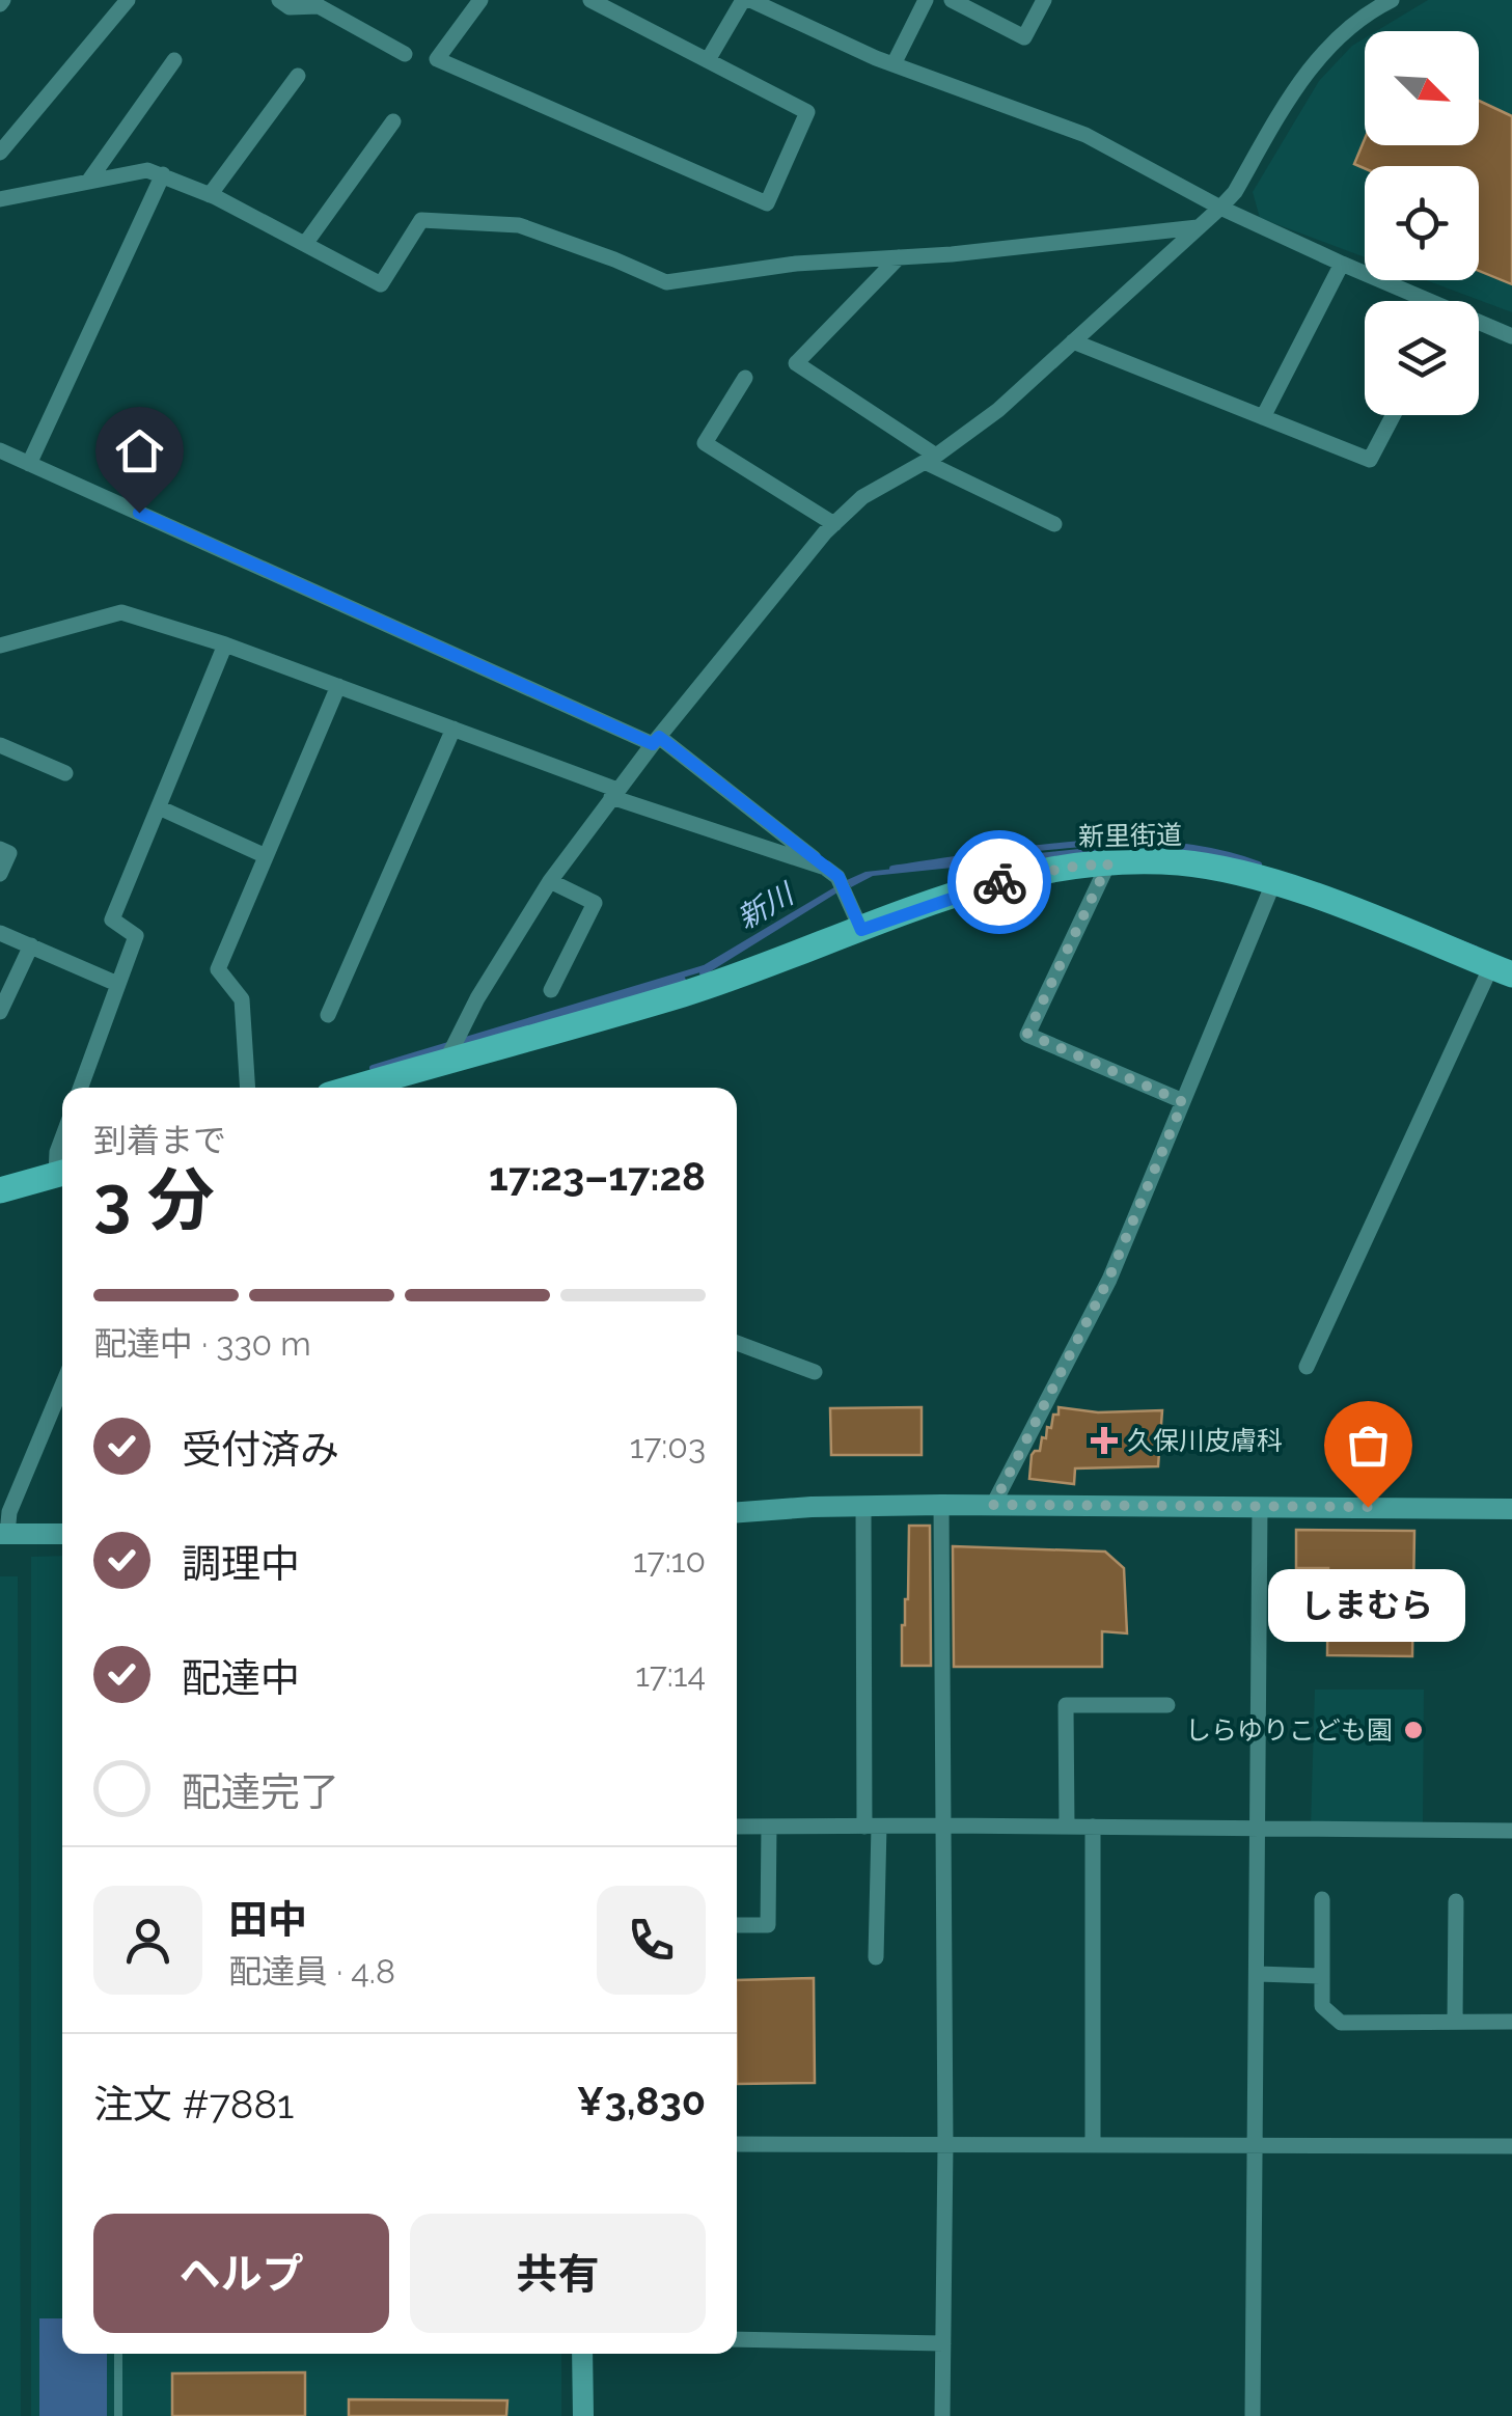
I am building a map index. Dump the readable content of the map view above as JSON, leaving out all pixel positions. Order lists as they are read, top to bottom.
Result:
{
  "streets": {
    "main road": ["新里街道"]
  },
  "water": ["新川"],
  "places": {
    "health": ["久保川皮膚科"],
    "other": ["しまむら", "しらゆりこども園"]
  },
  "north": "bottom right",
  "page": {
    "heading": ["3 分", "到着まで", "17:23–17:28"],
    "panel": [
      "田中",
      "配達員 · 4.8",
      "注文 #7881",
      "¥3,830"
    ],
    "bar": "配達中 · 330 m",
    "list": [
      ["受付済み", "17:03"],
      ["調理中", "17:10"],
      ["配達中", "17:14"],
      "配達完了"
    ],
    "bubble": "しまむら",
    "buttons": ["ヘルプ", "共有"]
  }
}
